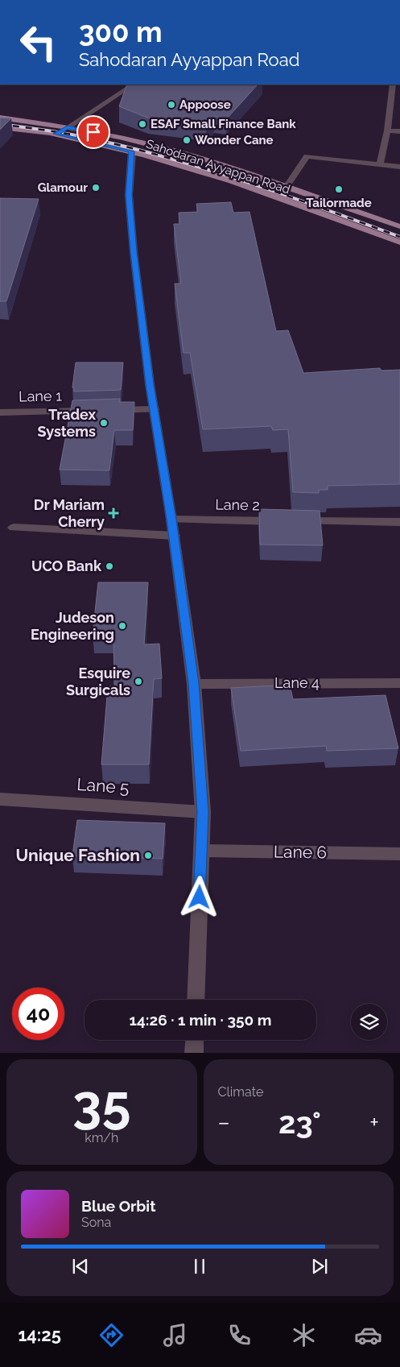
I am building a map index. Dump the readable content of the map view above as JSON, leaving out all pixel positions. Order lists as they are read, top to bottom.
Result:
{
  "streets": {
    "main road": ["Sahodaran Ayyappan Road"],
    "street": [
      "Lane 1",
      "Lane 2",
      "Lane 4",
      "Lane 5",
      "Lane 6"
    ]
  },
  "places": {
    "other": [
      "Appoose",
      "ESAF Small Finance Bank",
      "Wonder Cane",
      "Glamour",
      "Tailormade",
      "Tradex Systems",
      "UCO Bank",
      "Judeson Engineering",
      "Esquire Surgicals",
      "Unique Fashion"
    ],
    "health": ["Dr Mariam Cherry"]
  },
  "page": {
    "turn": ["300 m", "Sahodaran Ayyappan Road"],
    "limit": "40",
    "trip": "14:26 · 1 min · 350 m",
    "tile": [
      ["35", "km/h"],
      "Climate"
    ],
    "heat": ["−", "23°", "+"],
    "song": ["Blue Orbit", "Sona"],
    "tabs": "14:25"
  }
}
